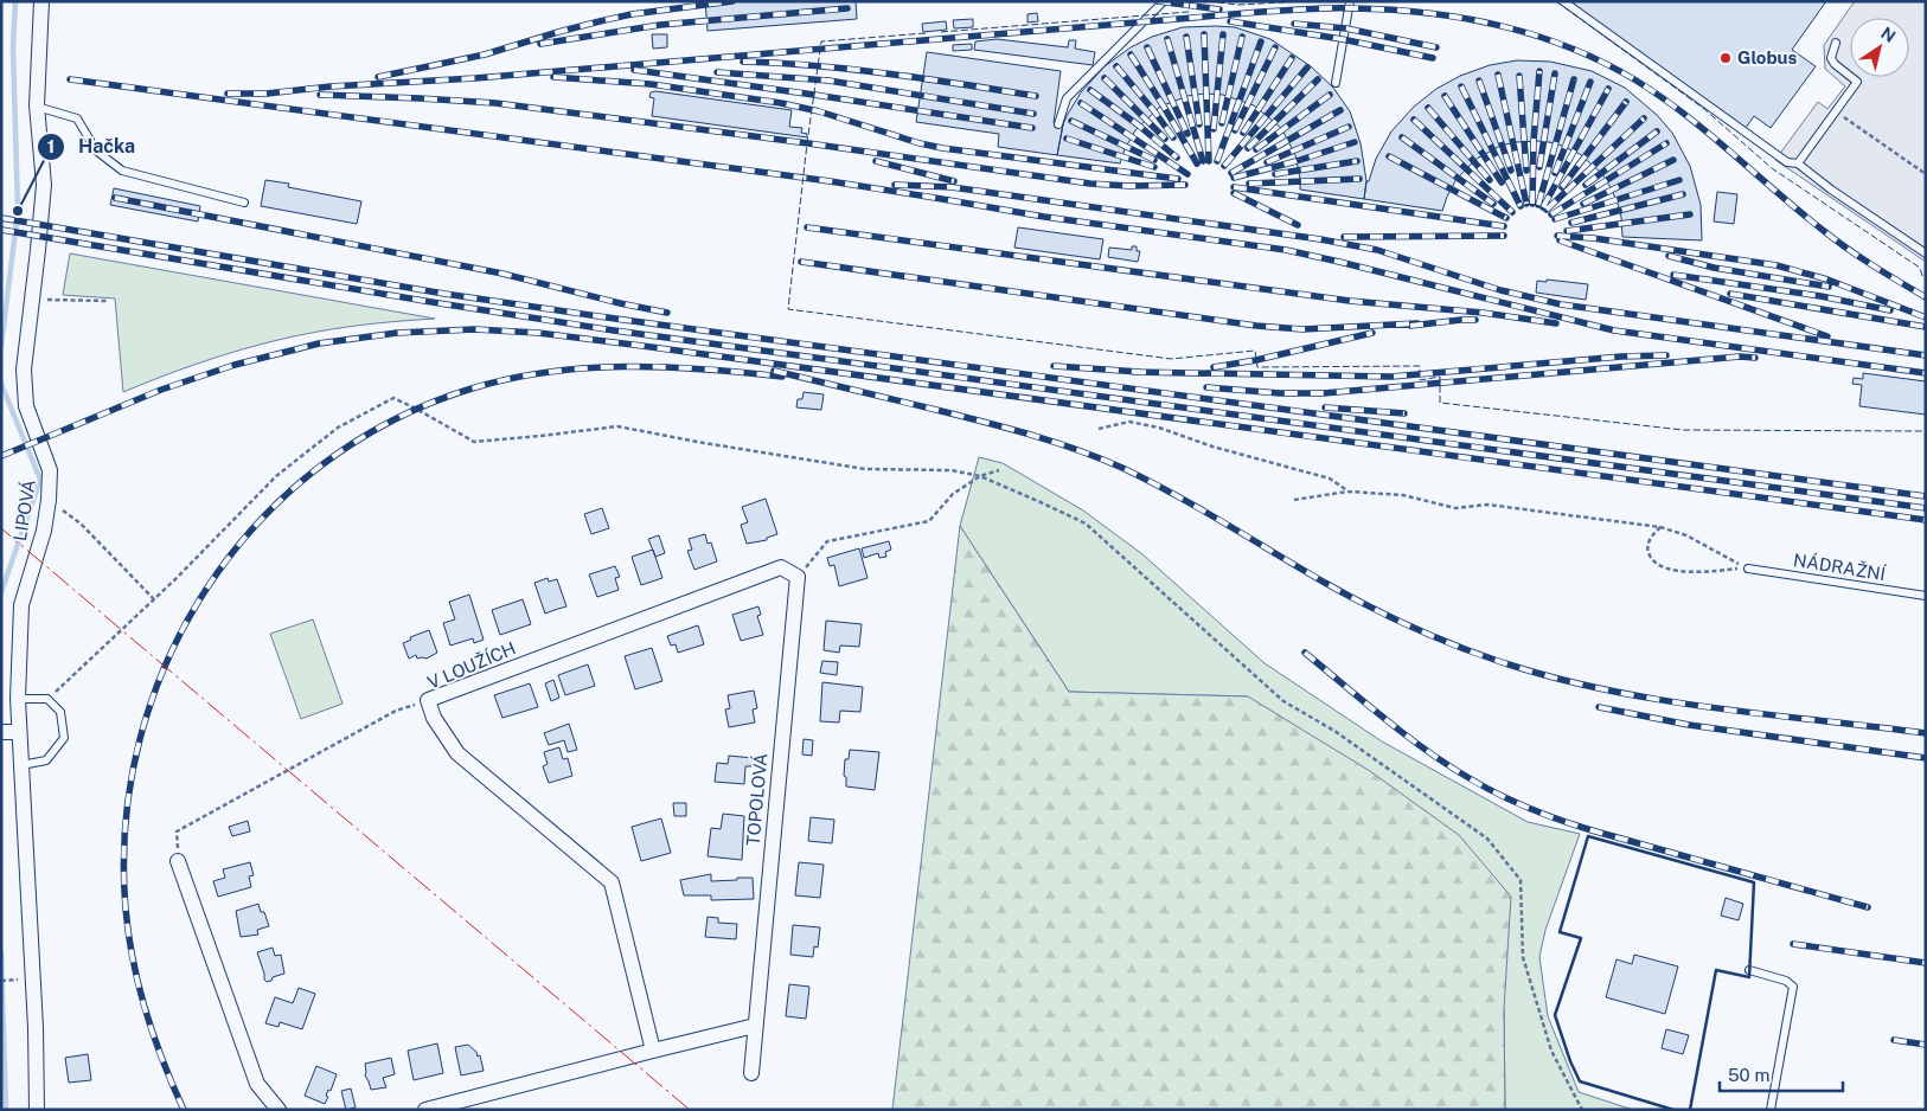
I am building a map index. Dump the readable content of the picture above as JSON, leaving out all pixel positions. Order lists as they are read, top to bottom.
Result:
{
  "streets": {
    "street": ["LIPOVÁ", "V LOUŽÍCH", "TOPOLOVÁ"],
    "lane": ["NÁDRAŽNÍ"]
  },
  "crossings": [
    ["V LOUŽÍCH", "TOPOLOVÁ"]
  ],
  "places": ["Globus", "Hačka"],
  "scale_bar": "50 m",
  "north": "top right"
}
